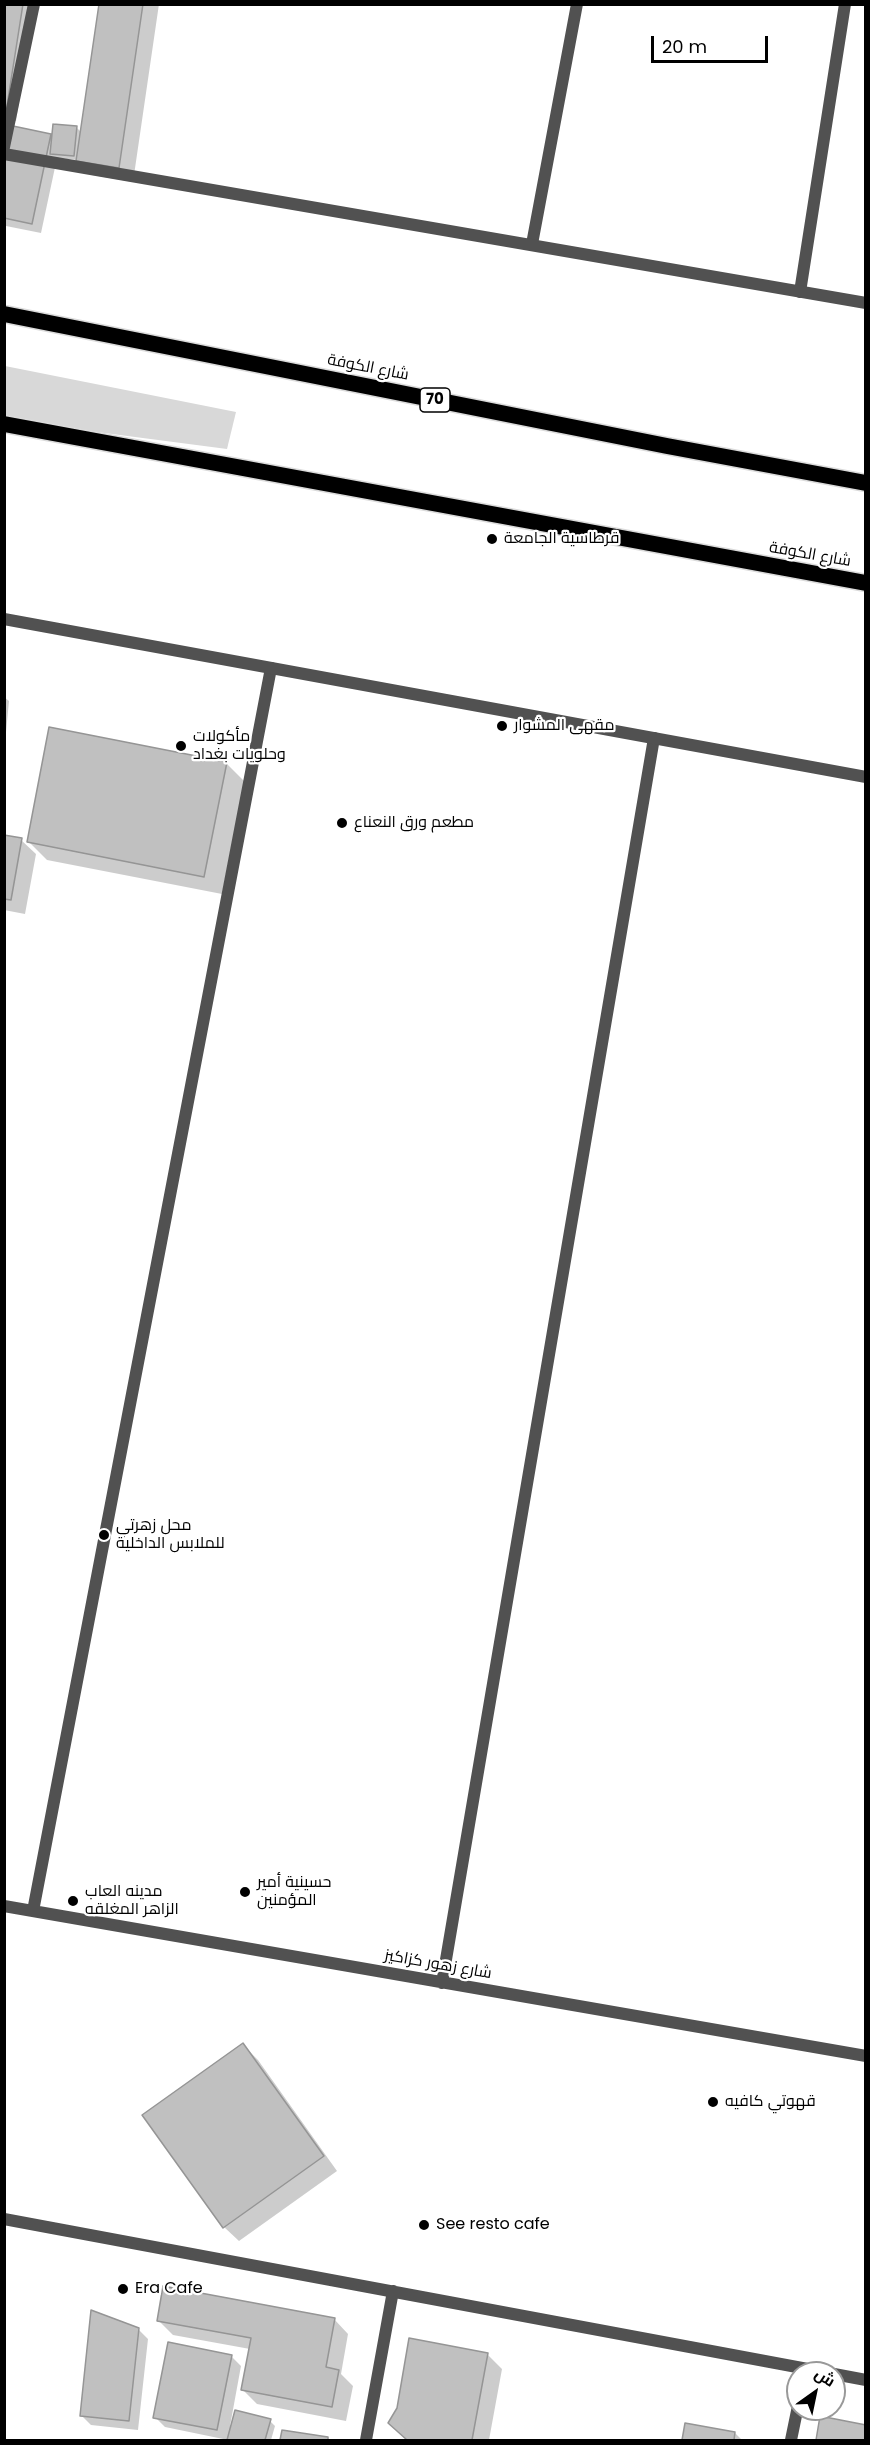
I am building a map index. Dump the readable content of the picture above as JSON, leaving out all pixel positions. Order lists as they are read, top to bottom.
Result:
{
  "streets": {
    "highway": ["شارع الكوفة", "70"],
    "street": ["شارع زهور كزاكيز"]
  },
  "places": [
    "قرطاسية الجامعة",
    "مقهى المشوار",
    "مأكولات وحلويات بغداد",
    "مطعم ورق النعناع",
    "محل زهرتي للملابس الداخلية",
    "حسينية أمير المؤمنين",
    "مدينه العاب الزاهر المغلقه",
    "قهوتي كافيه",
    "See resto cafe",
    "Era Cafe"
  ],
  "scale_bar": "20 m",
  "north": "top right"
}
